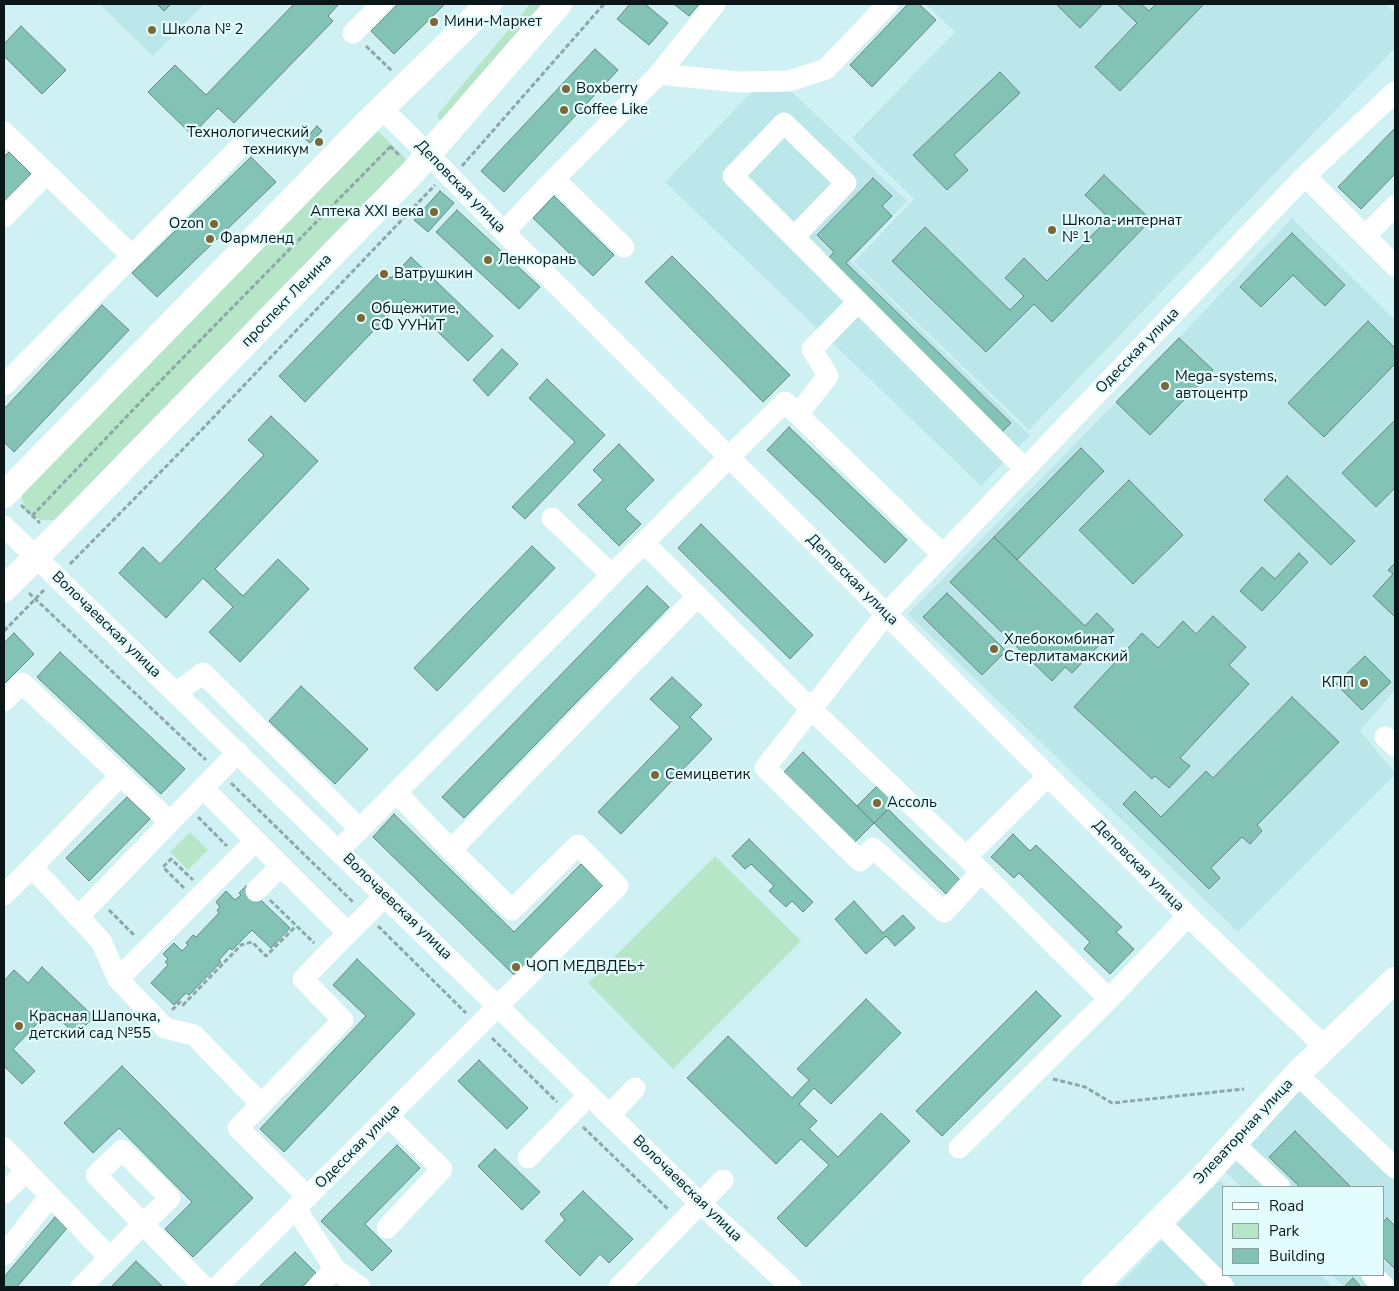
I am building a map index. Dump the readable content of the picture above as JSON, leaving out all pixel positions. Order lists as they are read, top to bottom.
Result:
{
  "streets": {
    "main road": ["проспект Ленина", "Элеваторная улица"],
    "street": ["Деповская улица", "Одесская улица", "Волочаевская улица"]
  },
  "crossings": [
    ["Деповская улица", "проспект Ленина"],
    ["Деповская улица", "Одесская улица"],
    ["Деповская улица", "Элеваторная улица"],
    ["проспект Ленина", "Волочаевская улица"],
    ["Одесская улица", "Волочаевская улица"]
  ],
  "places": [
    "Мини-Маркет",
    "Школа № 2",
    "Boxberry",
    "Coffee Like",
    "Технологический техникум",
    "Аптека ХХI века",
    "Ozon",
    "Школа-интернат № 1",
    "Фармленд",
    "Ленкорань",
    "Ватрушкин",
    "Общежитие, СФ УУНиТ",
    "Mega-systems, автоцентр",
    "Хлебокомбинат Стерлитамакский",
    "КПП",
    "Семицветик",
    "Ассоль",
    "ЧОП МЕДВДЕЬ+",
    "Красная Шапочка, детский сад №55"
  ],
  "legend": ["Road", "Park", "Building"]
}
